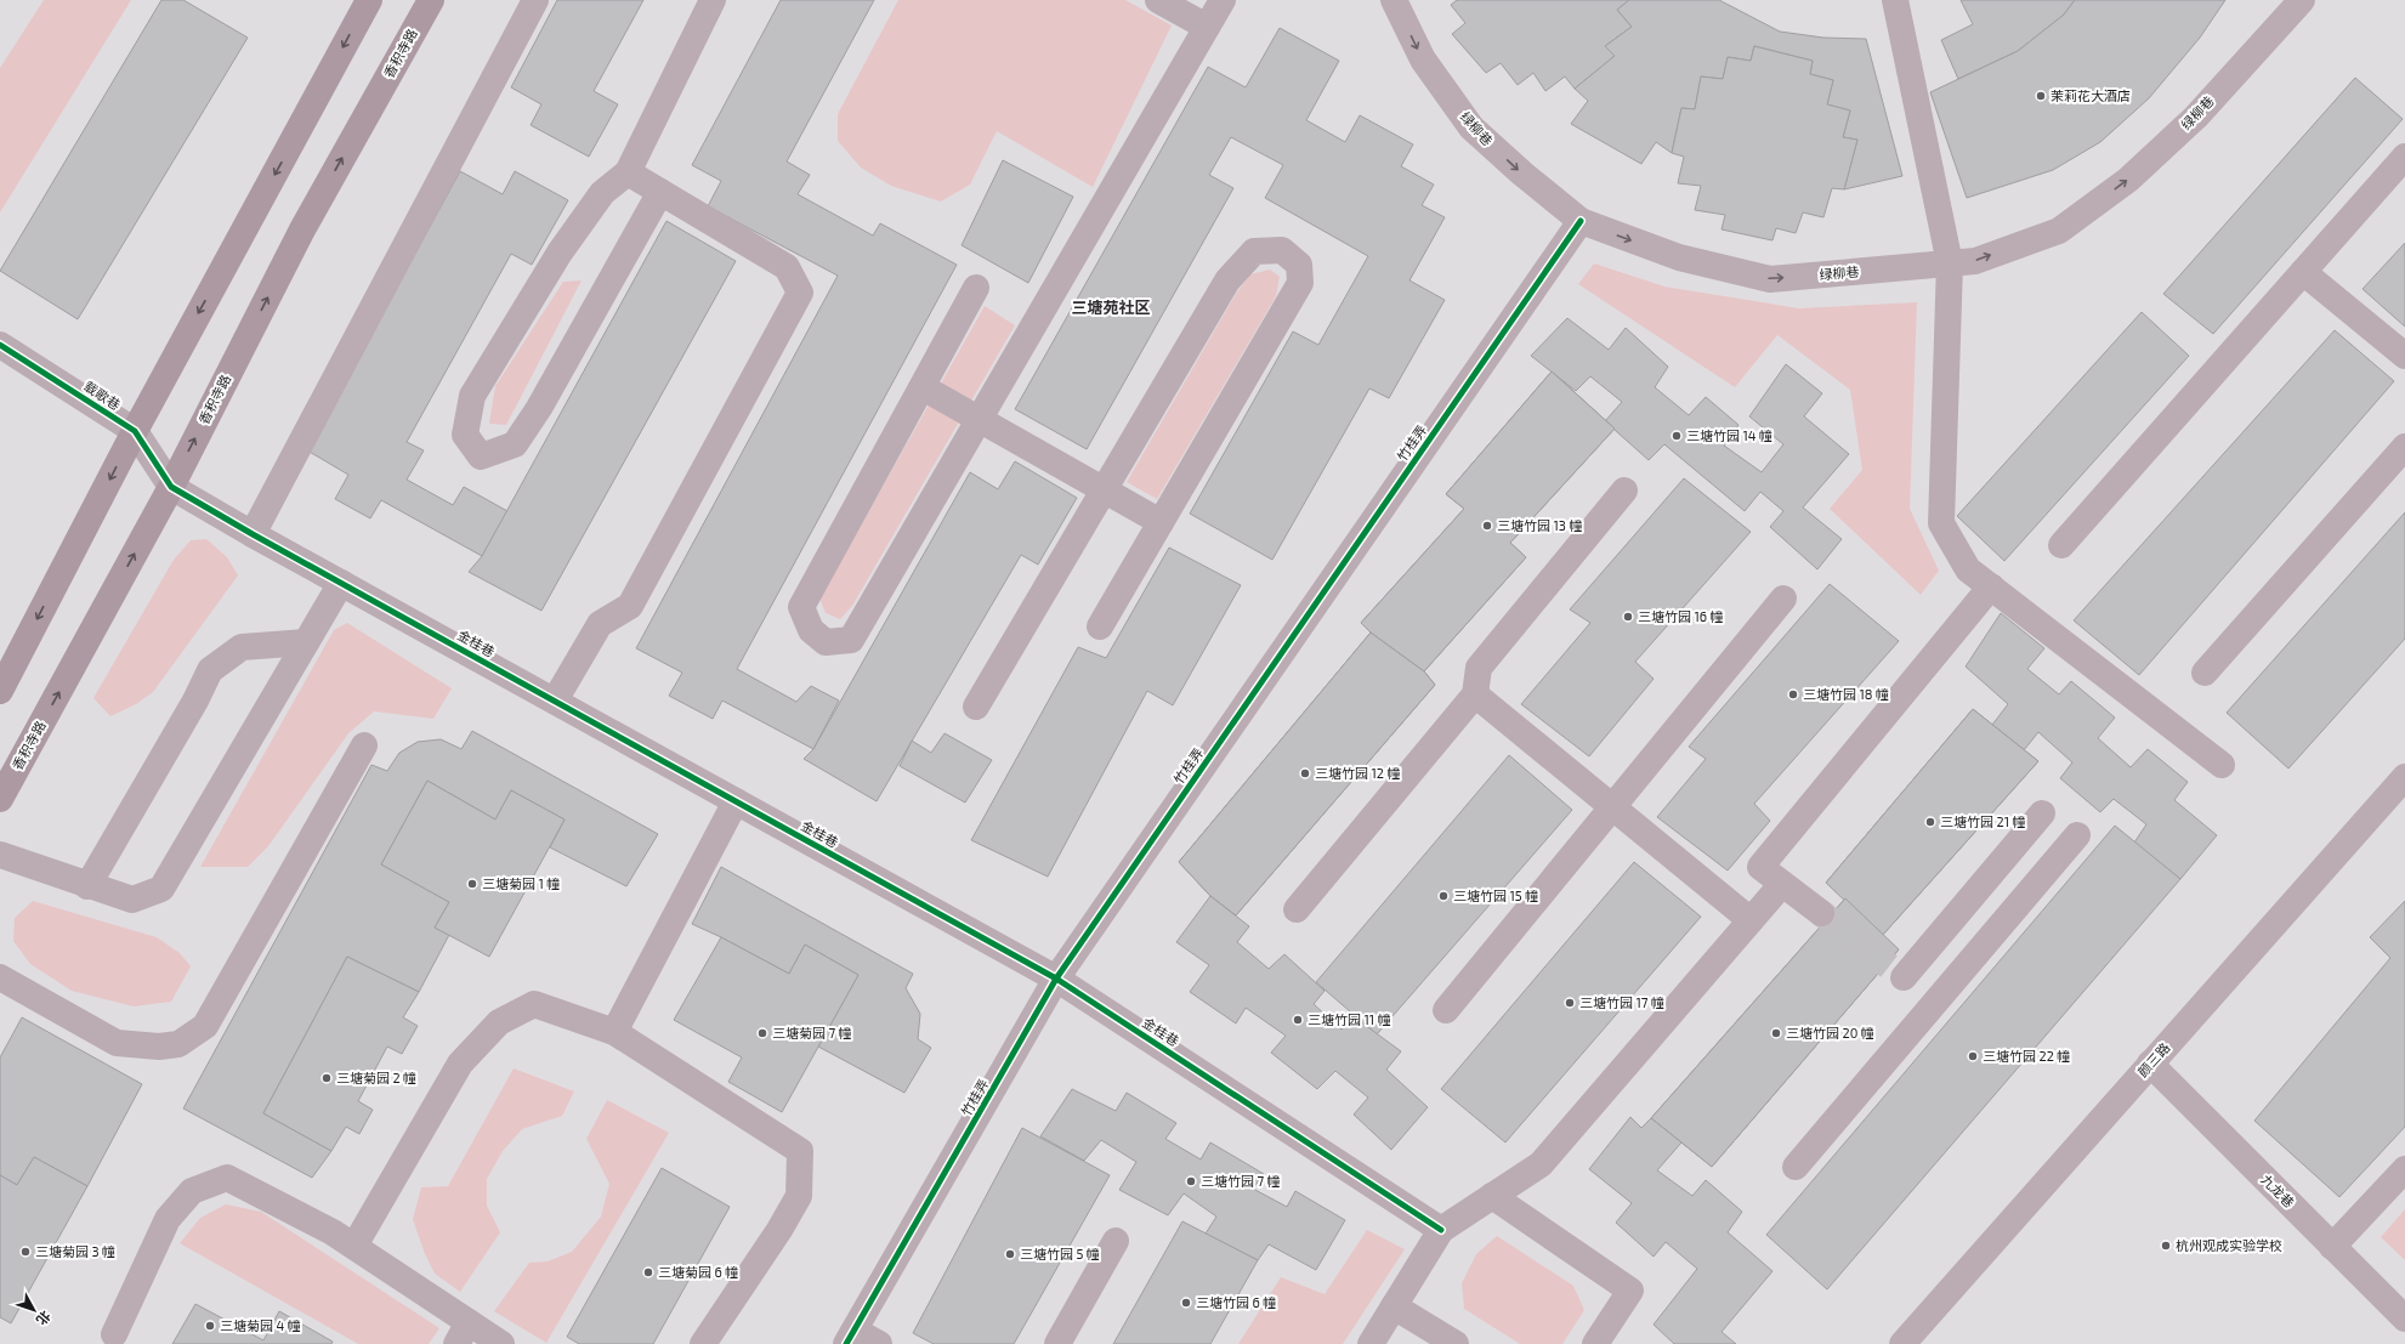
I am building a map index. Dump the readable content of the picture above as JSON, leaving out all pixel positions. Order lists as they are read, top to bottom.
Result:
{
  "streets": {
    "main road": ["香积寺路"],
    "street": [
      "绿柳巷",
      "载歌巷",
      "竹桂弄",
      "金桂巷",
      "颜三路",
      "九龙巷"
    ]
  },
  "crossings": [
    ["香积寺路", "载歌巷"],
    ["香积寺路", "金桂巷"],
    ["绿柳巷", "竹桂弄"],
    ["载歌巷", "金桂巷"],
    ["竹桂弄", "金桂巷"],
    ["颜三路", "九龙巷"]
  ],
  "one_way": ["绿柳巷"],
  "districts": ["三塘苑社区"],
  "places": [
    "茉莉花大酒店",
    "三塘竹园 14 幢",
    "三塘竹园 13 幢",
    "三塘竹园 16 幢",
    "三塘竹园 18 幢",
    "三塘竹园 12 幢",
    "三塘竹园 21 幢",
    "三塘菊园 1 幢",
    "三塘竹园 15 幢",
    "三塘竹园 17 幢",
    "三塘竹园 11 幢",
    "三塘菊园 7 幢",
    "三塘竹园 20 幢",
    "三塘竹园 22 幢",
    "三塘菊园 2 幢",
    "三塘竹园 7 幢",
    "杭州观成实验学校",
    "三塘菊园 3 幢",
    "三塘竹园 5 幢",
    "三塘菊园 6 幢",
    "三塘竹园 6 幢",
    "三塘菊园 4 幢"
  ],
  "north": "bottom right"
}
